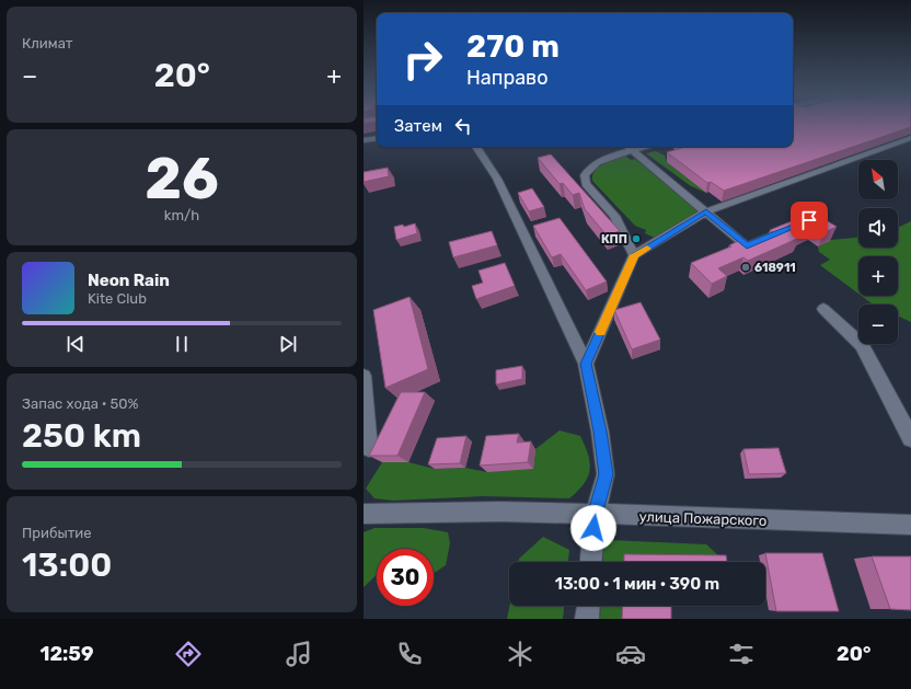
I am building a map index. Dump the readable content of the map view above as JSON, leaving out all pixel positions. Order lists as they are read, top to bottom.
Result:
{
  "streets": {
    "street": ["улица Пожарского"]
  },
  "places": ["КПП", "618911"],
  "north": "top left",
  "page": {
    "tile": [
      "Климат",
      ["26", "km/h"],
      ["Запас хода · 50%", "250 km"],
      ["Прибытие", "13:00"]
    ],
    "turn": ["270 m", "Направо"],
    "heat": ["−", "20°", "+"],
    "then": "Затем",
    "map_buttons": ["+", "−"],
    "song": ["Neon Rain", "Kite Club"],
    "limit": "30",
    "trip": "13:00 · 1 мин · 390 m",
    "tabs": ["12:59", "20°"]
  }
}
